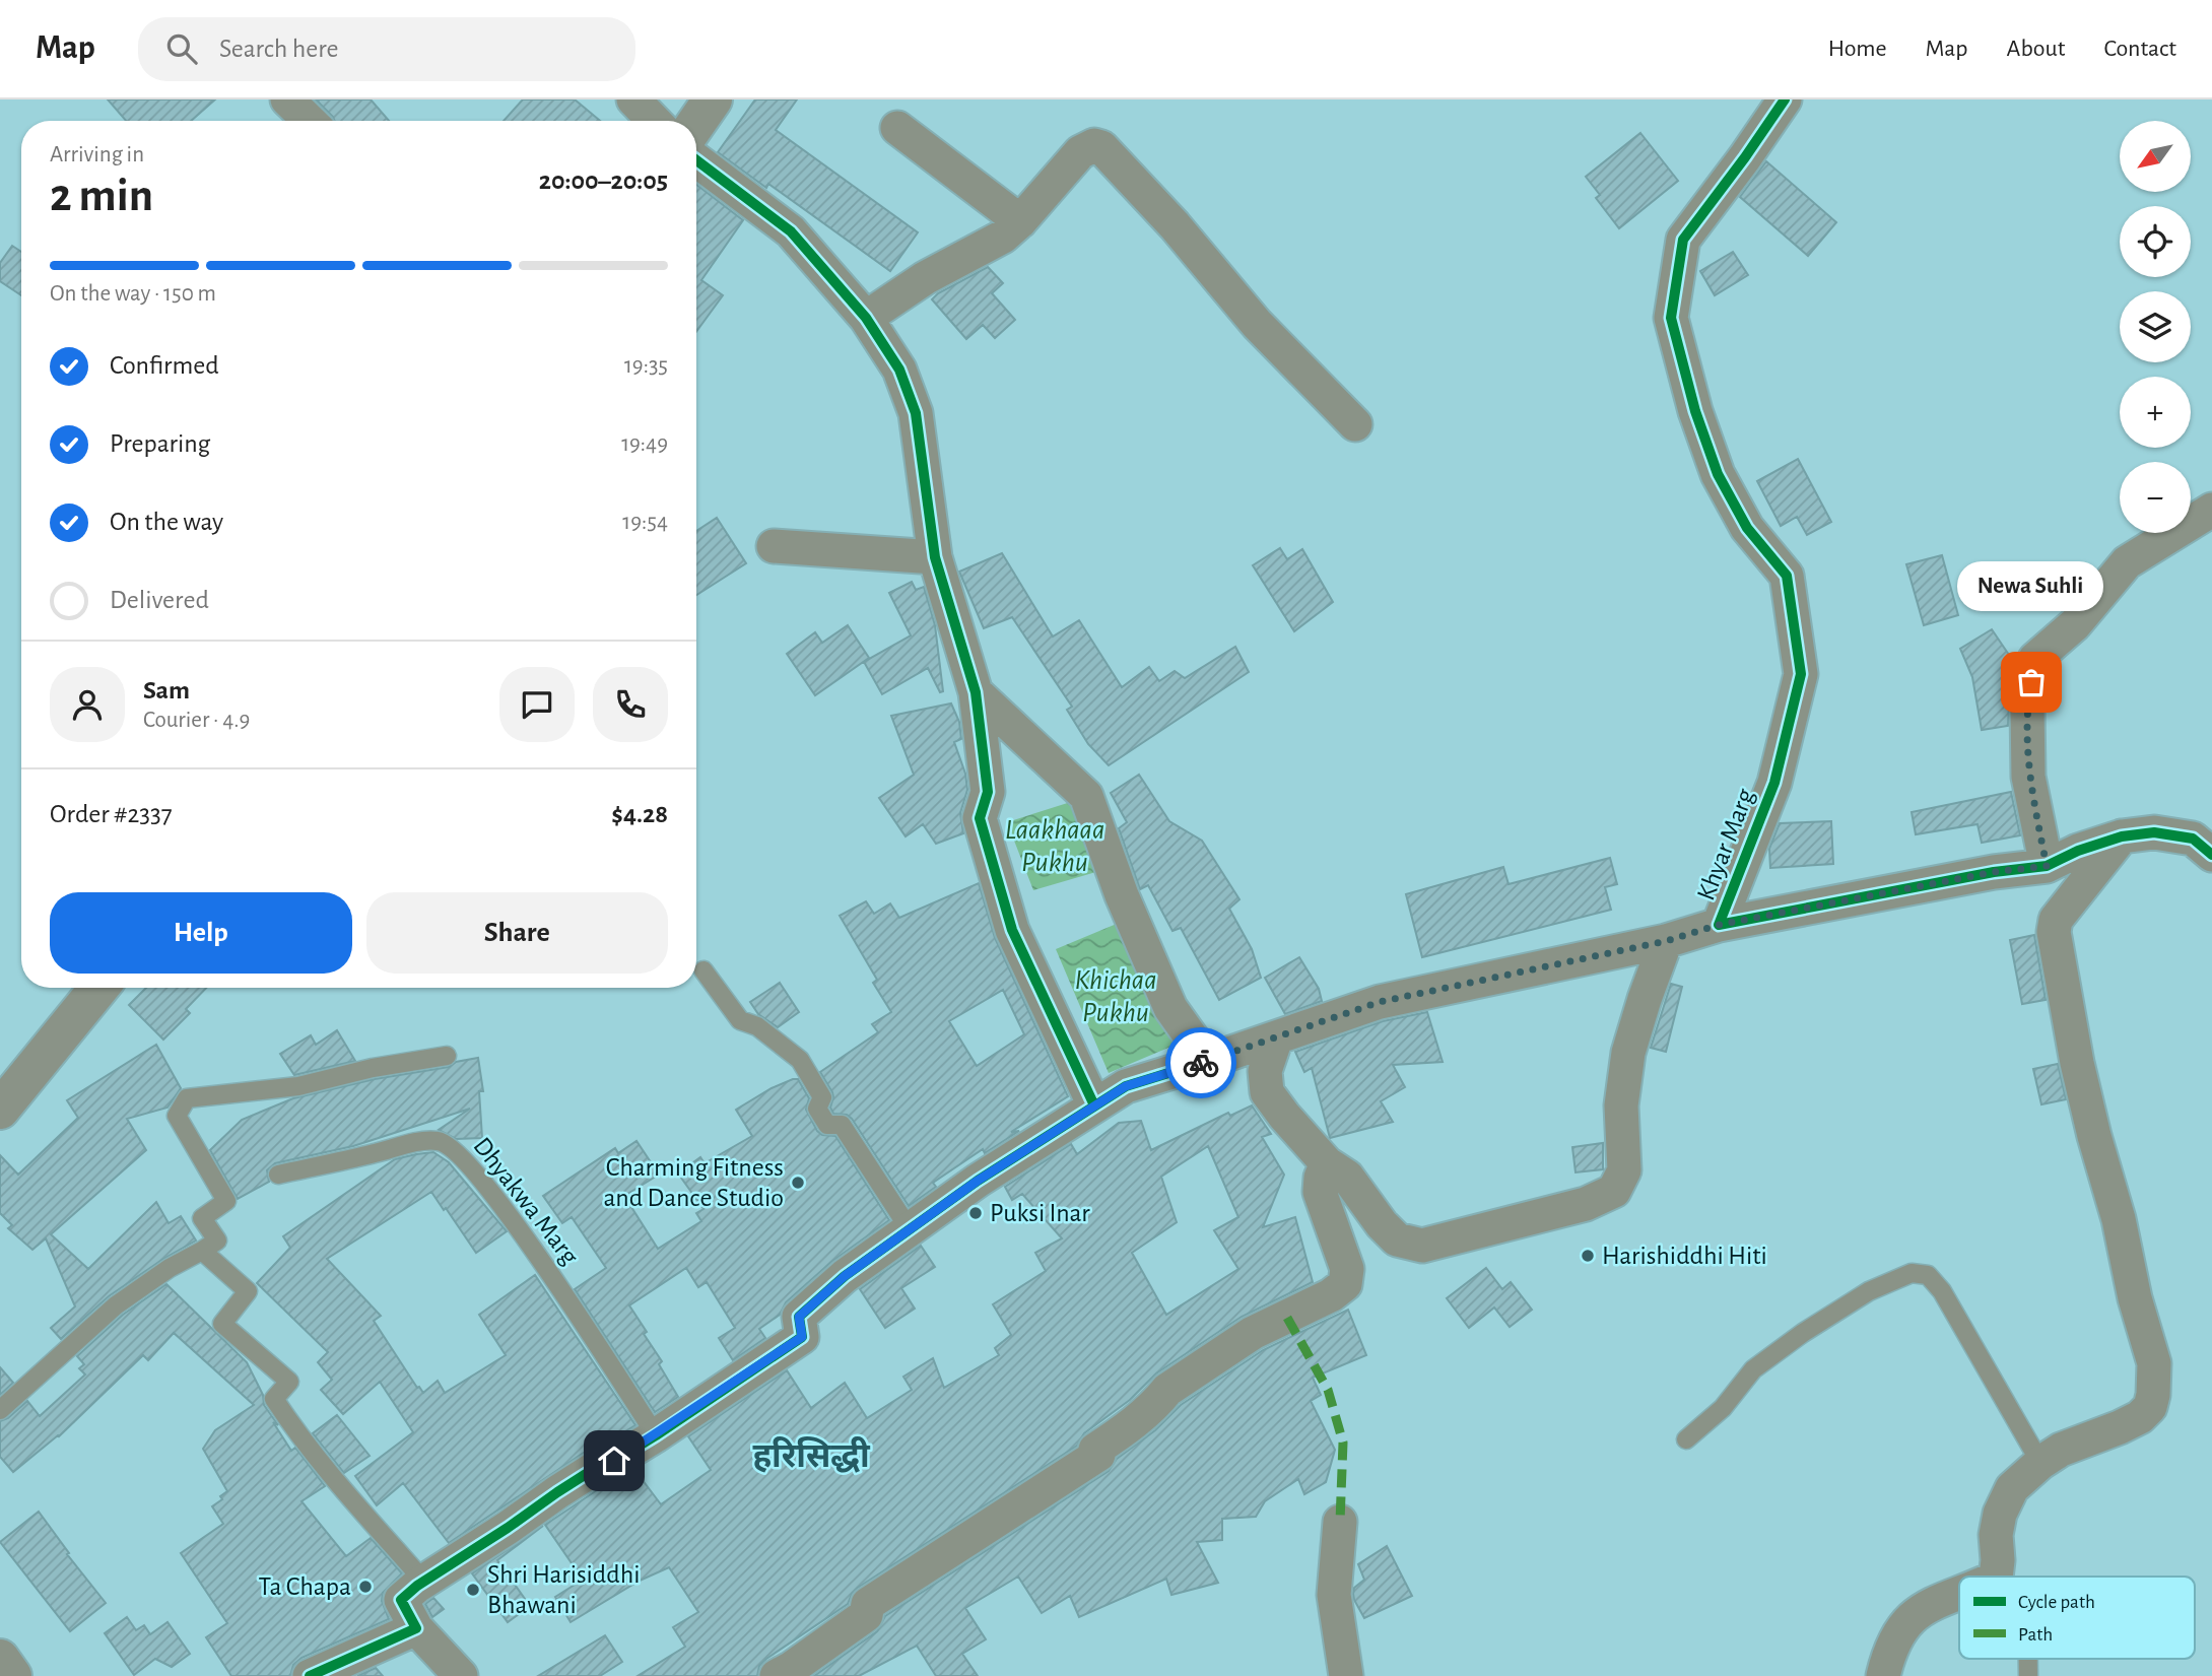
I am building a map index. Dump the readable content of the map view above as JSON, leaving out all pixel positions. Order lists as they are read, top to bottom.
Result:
{
  "streets": {
    "street": ["Khyar Marg"],
    "lane": ["Dhyakwa Marg"]
  },
  "districts": ["हरिसिद्धी"],
  "water": ["Laakhaaa Pukhu", "Khichaa Pukhu"],
  "places": [
    "Newa Suhli",
    "Charming Fitness and Dance Studio",
    "Puksi Inar",
    "Harishiddhi Hiti",
    "Ta Chapa",
    "Shri Harisiddhi Bhawani"
  ],
  "legend": ["Cycle path", "Path"],
  "north": "bottom left",
  "page": {
    "header": "Map",
    "search": "Search here",
    "nav": [
      "Home",
      "Map",
      "About",
      "Contact"
    ],
    "map_buttons": ["+", "−"],
    "heading": ["2 min", "Arriving in", "20:00–20:05"],
    "panel": [
      "Sam",
      "Courier · 4.9",
      "Order #2337",
      "$4.28"
    ],
    "bar": "On the way · 150 m",
    "list": [
      ["Confirmed", "19:35"],
      ["Preparing", "19:49"],
      ["On the way", "19:54"],
      "Delivered"
    ],
    "bubble": "Newa Suhli",
    "buttons": ["Help", "Share"]
  }
}
